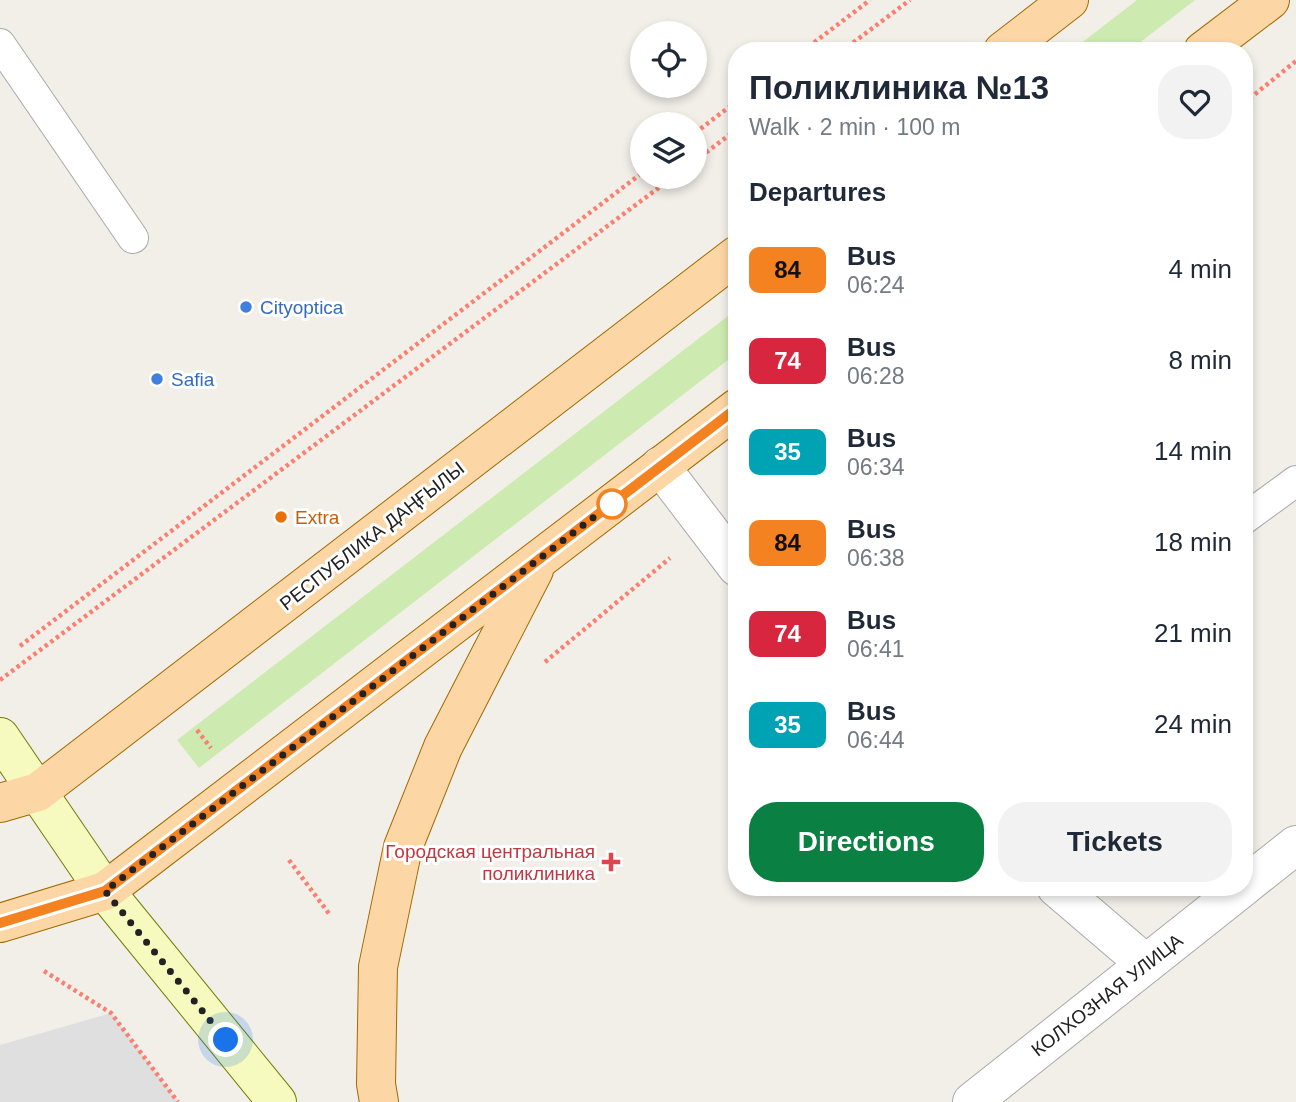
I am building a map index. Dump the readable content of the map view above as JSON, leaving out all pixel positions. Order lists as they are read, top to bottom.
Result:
{
  "streets": {
    "main road": ["РЕСПУБЛИКА ДАҢҒЫЛЫ"],
    "street": ["КОЛХОЗНАЯ УЛИЦА"]
  },
  "places": {
    "other": ["Cityoptica", "Safia", "Extra"],
    "health": ["Городская центральная поликлиника"]
  },
  "lines": ["bus line 84"],
  "page": {
    "heading": [
      ["Поликлиника №13", "Walk · 2 min · 100 m"],
      "Departures"
    ],
    "list": [
      {
        "mark": "84",
        "name": "Bus",
        "note": "06:24",
        "value": "4 min"
      },
      {
        "mark": "74",
        "name": "Bus",
        "note": "06:28",
        "value": "8 min"
      },
      {
        "mark": "35",
        "name": "Bus",
        "note": "06:34",
        "value": "14 min"
      },
      {
        "mark": "84",
        "name": "Bus",
        "note": "06:38",
        "value": "18 min"
      },
      {
        "mark": "74",
        "name": "Bus",
        "note": "06:41",
        "value": "21 min"
      },
      {
        "mark": "35",
        "name": "Bus",
        "note": "06:44",
        "value": "24 min"
      }
    ],
    "buttons": ["Directions", "Tickets"]
  }
}
